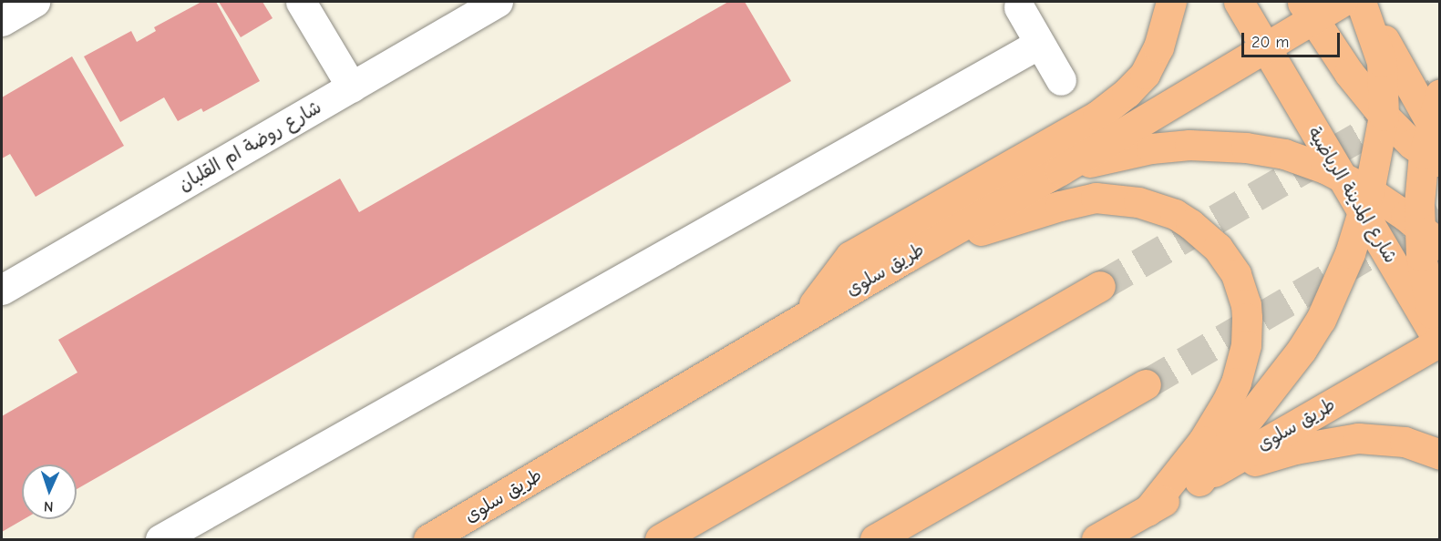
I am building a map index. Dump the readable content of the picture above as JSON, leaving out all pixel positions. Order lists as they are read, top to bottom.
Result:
{
  "streets": {
    "main road": ["شارع المدينة الرياضية", "طريق سلوى"],
    "street": ["شارع روضة ام القلبان"]
  },
  "crossings": [
    ["شارع المدينة الرياضية", "طريق سلوى"]
  ],
  "scale_bar": "20 m",
  "north": "bottom"
}
